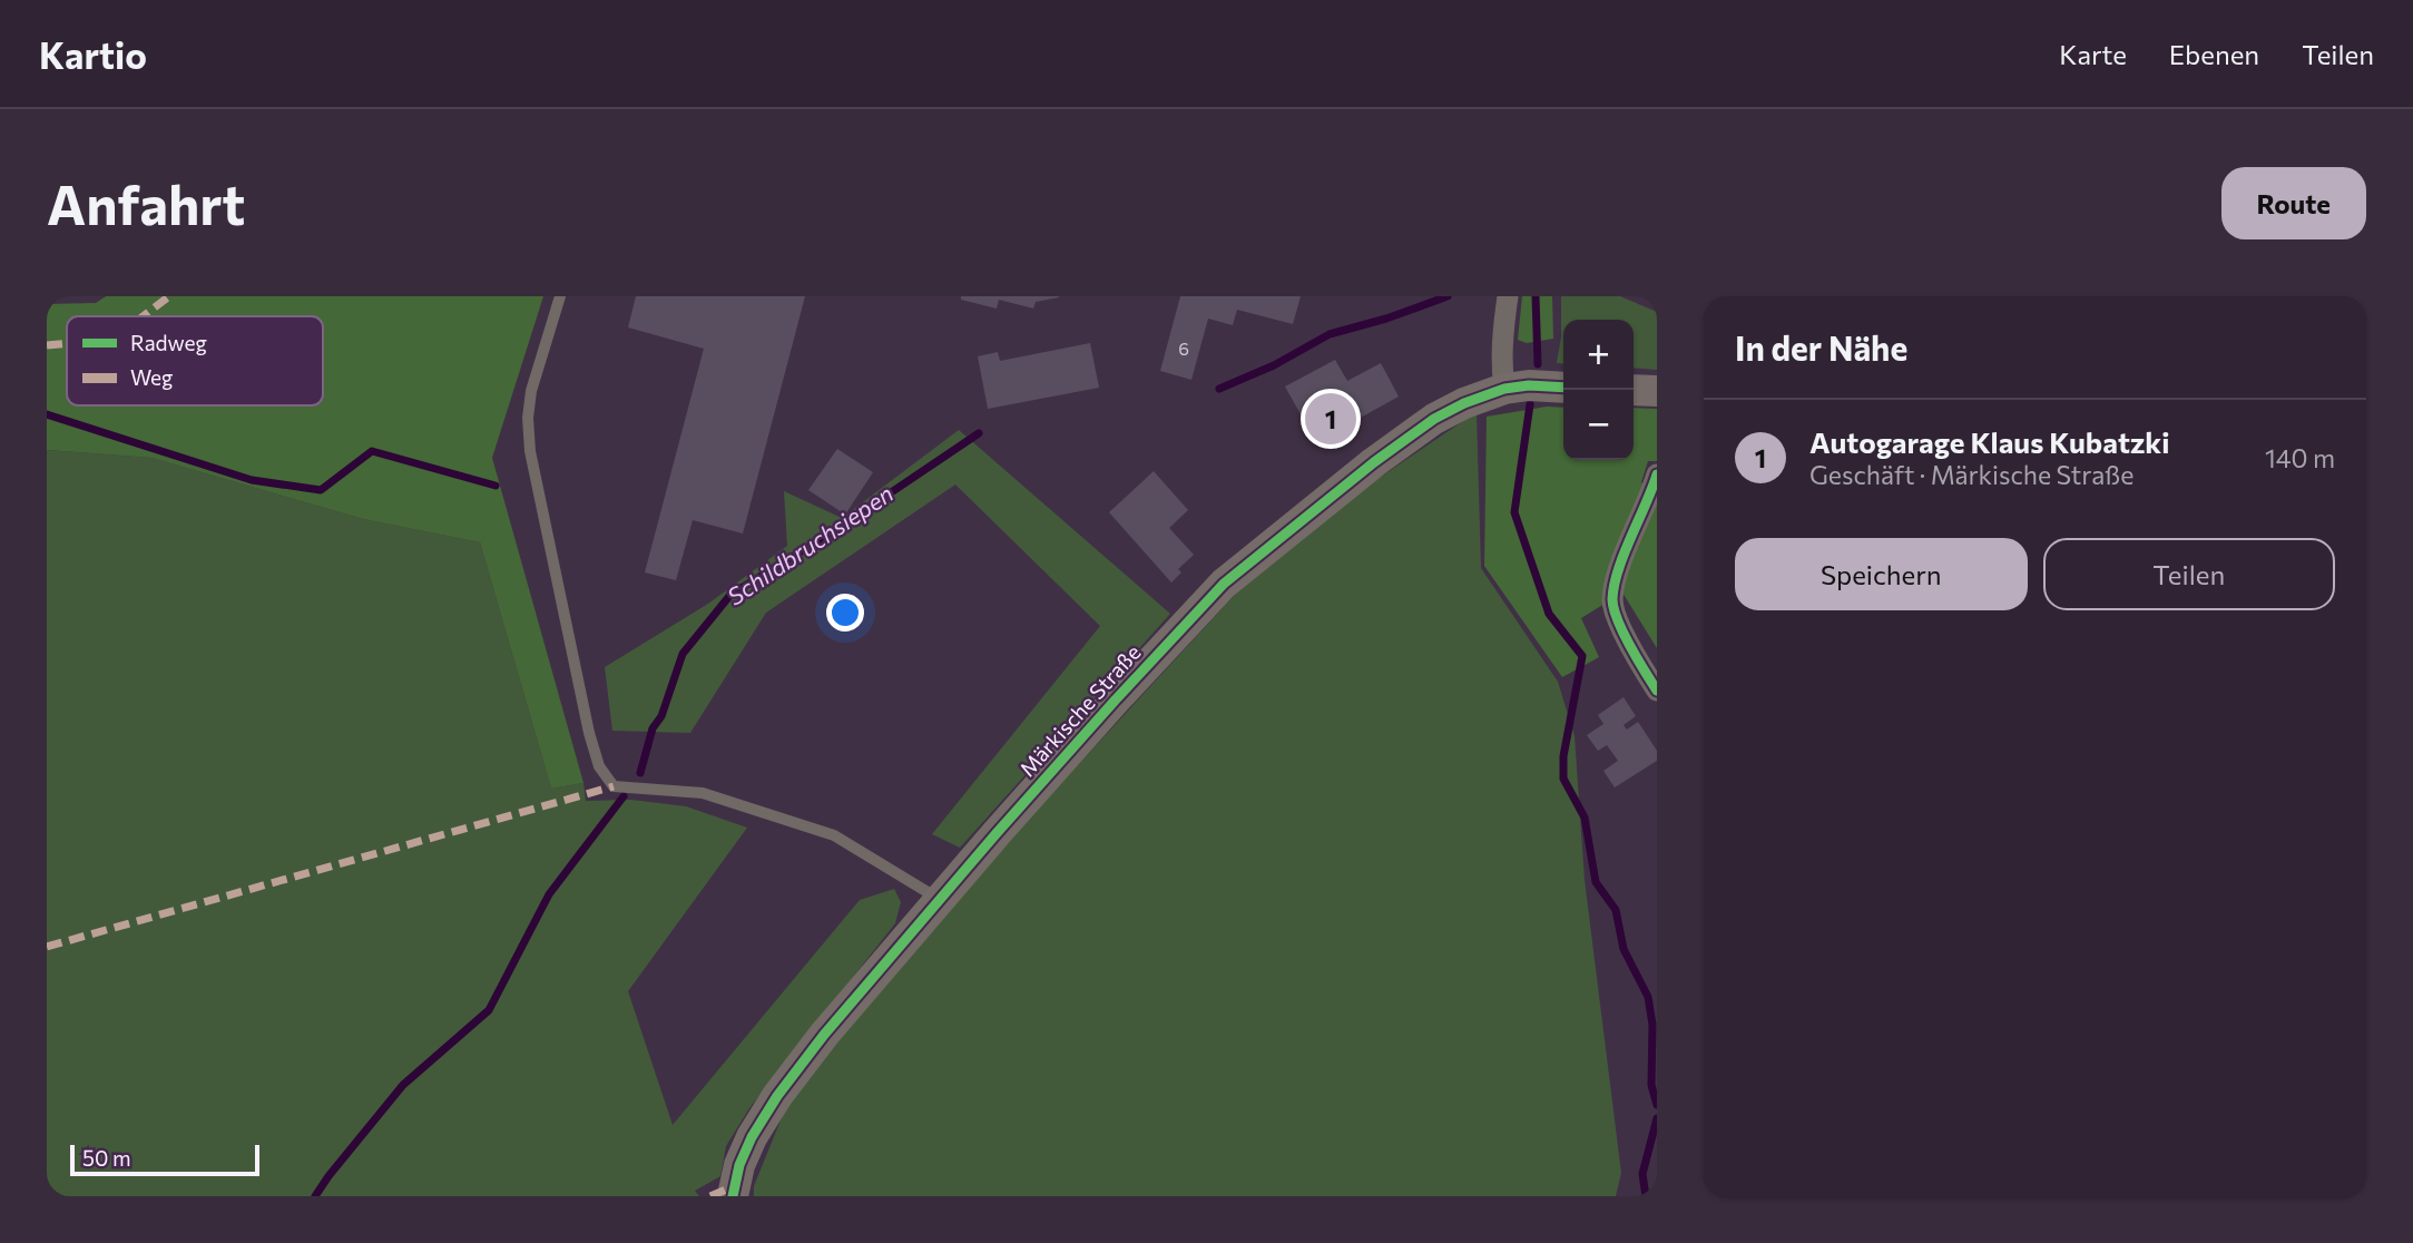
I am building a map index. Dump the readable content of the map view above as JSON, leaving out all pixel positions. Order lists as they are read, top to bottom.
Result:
{
  "streets": {
    "main road": ["Märkische Straße"]
  },
  "water": ["Schildbruchsiepen"],
  "house_numbers": ["6"],
  "legend": ["Radweg", "Weg"],
  "scale_bar": "50 m",
  "page": {
    "header": "Kartio",
    "nav": ["Karte", "Ebenen", "Teilen"],
    "buttons": [
      "Route",
      ["Speichern", "Teilen"]
    ],
    "title": "Anfahrt",
    "heading": "In der Nähe",
    "map_buttons": ["+", "−"],
    "pins": "1",
    "list": [
      {
        "mark": "1",
        "name": "Autogarage Klaus Kubatzki",
        "note": "Geschäft · Märkische Straße",
        "value": "140 m"
      }
    ],
    "scale": "50 m"
  }
}
